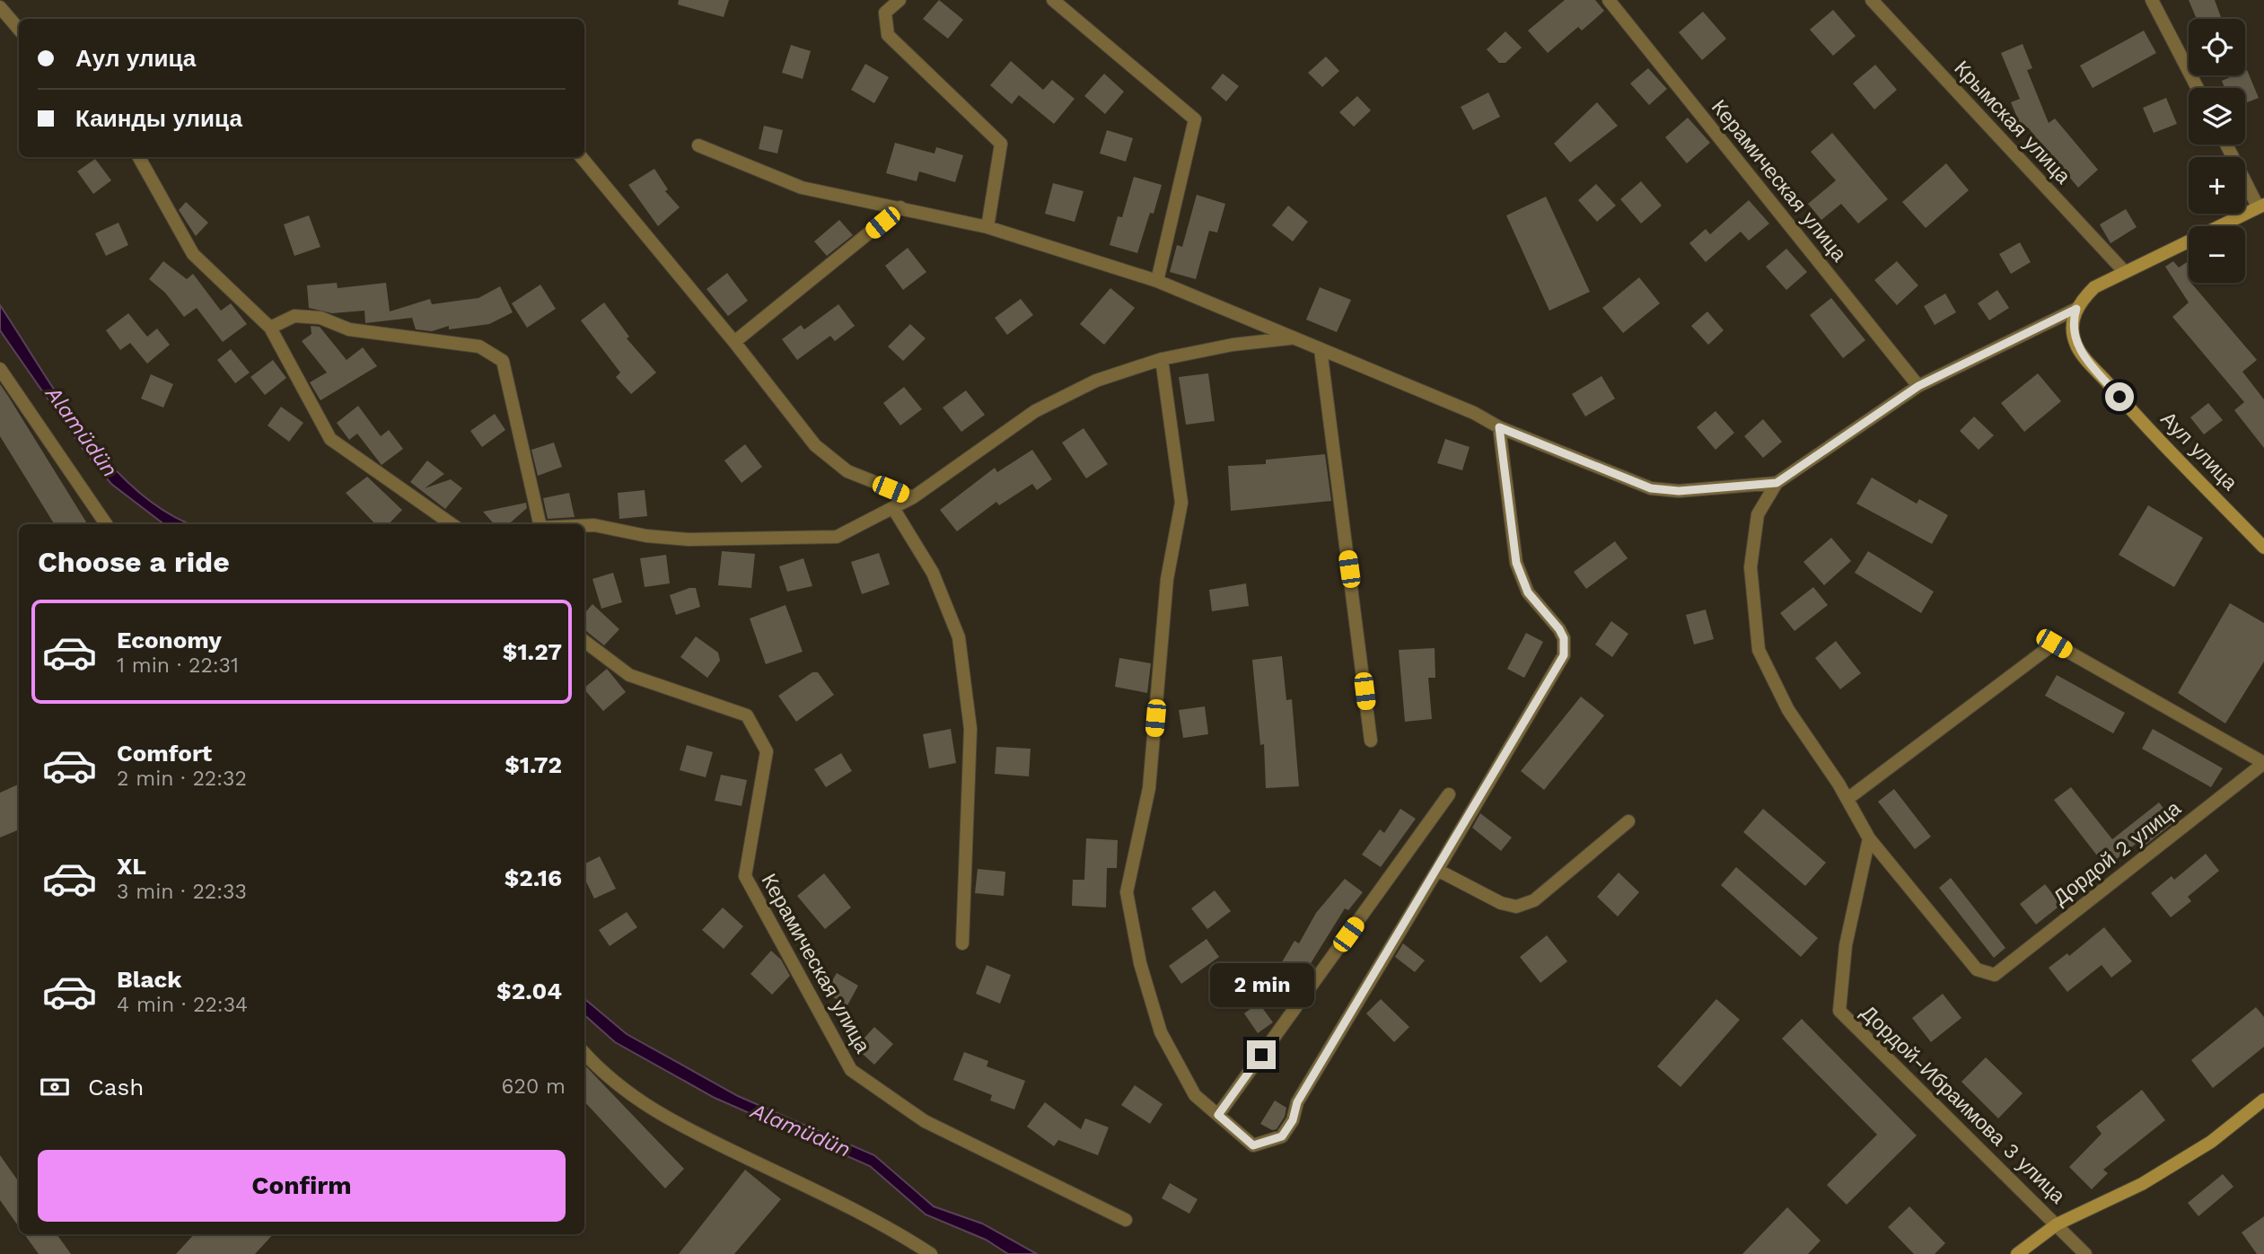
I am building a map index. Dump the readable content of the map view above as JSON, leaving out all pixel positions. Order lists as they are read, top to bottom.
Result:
{
  "streets": {
    "main road": ["Аул улица"],
    "street": [
      "Крымская улица",
      "Керамическая улица",
      "Дордой 2 улица",
      "Дордой-Ибраимова 3 улица"
    ]
  },
  "crossings": [
    ["Дордой 2 улица", "Дордой-Ибраимова 3 улица"]
  ],
  "water": ["Alamüdün"],
  "page": {
    "map_buttons": ["+", "−"],
    "banner": ["Аул улица", "Каинды улица"],
    "heading": "Choose a ride",
    "list": [
      {
        "name": "Economy",
        "note": "1 min · 22:31",
        "value": "$1.27"
      },
      {
        "name": "Comfort",
        "note": "2 min · 22:32",
        "value": "$1.72"
      },
      {
        "name": "XL",
        "note": "3 min · 22:33",
        "value": "$2.16"
      },
      {
        "name": "Black",
        "note": "4 min · 22:34",
        "value": "$2.04"
      }
    ],
    "bubble": "2 min",
    "pay": ["Cash", "620 m"],
    "buttons": "Confirm"
  }
}
